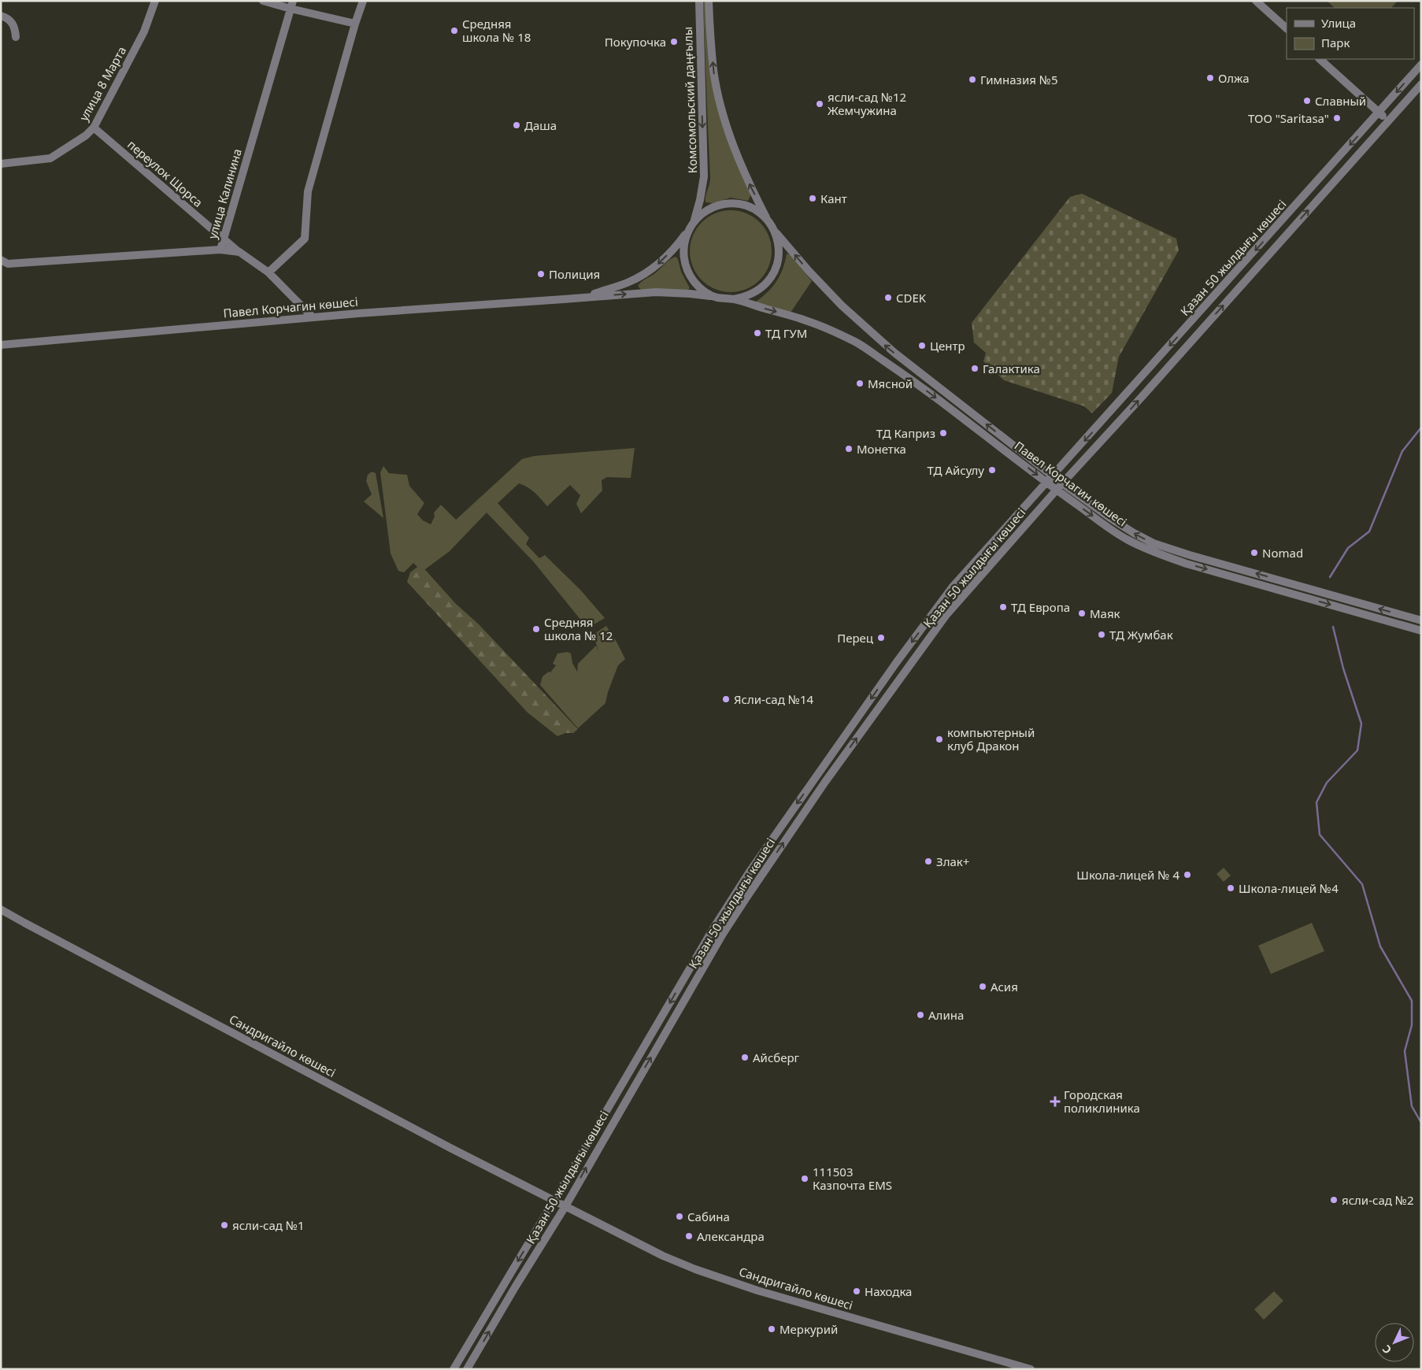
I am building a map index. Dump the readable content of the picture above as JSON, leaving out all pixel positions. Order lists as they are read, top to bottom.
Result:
{
  "streets": {
    "street": [
      "улица 8 Марта",
      "Комсомольский даңғылы",
      "переулок Щорса",
      "улица Калинина",
      "Қазан 50 жылдығы көшесі",
      "Павел Корчагин көшесі",
      "Сандригайло көшесі"
    ]
  },
  "crossings": [
    ["улица 8 Марта", "переулок Щорса"],
    ["Комсомольский даңғылы", "Павел Корчагин көшесі"],
    ["переулок Щорса", "улица Калинина"],
    ["переулок Щорса", "Павел Корчагин көшесі"],
    ["Қазан 50 жылдығы көшесі", "Павел Корчагин көшесі"],
    ["Қазан 50 жылдығы көшесі", "Сандригайло көшесі"]
  ],
  "places": {
    "other": [
      "Средняя школа № 18",
      "Покупочка",
      "Олжа",
      "Гимназия №5",
      "Славный",
      "ясли-сад №12 Жемчужина",
      "ТОО \"Saritasa\"",
      "Даша",
      "Кант",
      "Полиция",
      "CDEK",
      "ТД ГУМ",
      "Центр",
      "Галактика",
      "Мясной",
      "ТД Каприз",
      "Монетка",
      "ТД Айсулу",
      "Nomad",
      "ТД Европа",
      "Маяк",
      "Средняя школа № 12",
      "ТД Жумбак",
      "Перец",
      "Ясли-сад №14",
      "компьютерный клуб Дракон",
      "Злак+",
      "Школа-лицей № 4",
      "Школа-лицей №4",
      "Асия",
      "Алина",
      "Айсберг",
      "111503 Казпочта EMS",
      "ясли-сад №2",
      "Сабина",
      "ясли-сад №1",
      "Александра",
      "Находка",
      "Меркурий"
    ],
    "health": ["Городская поликлиника"]
  },
  "legend": ["Улица", "Парк"],
  "north": "bottom left"
}
